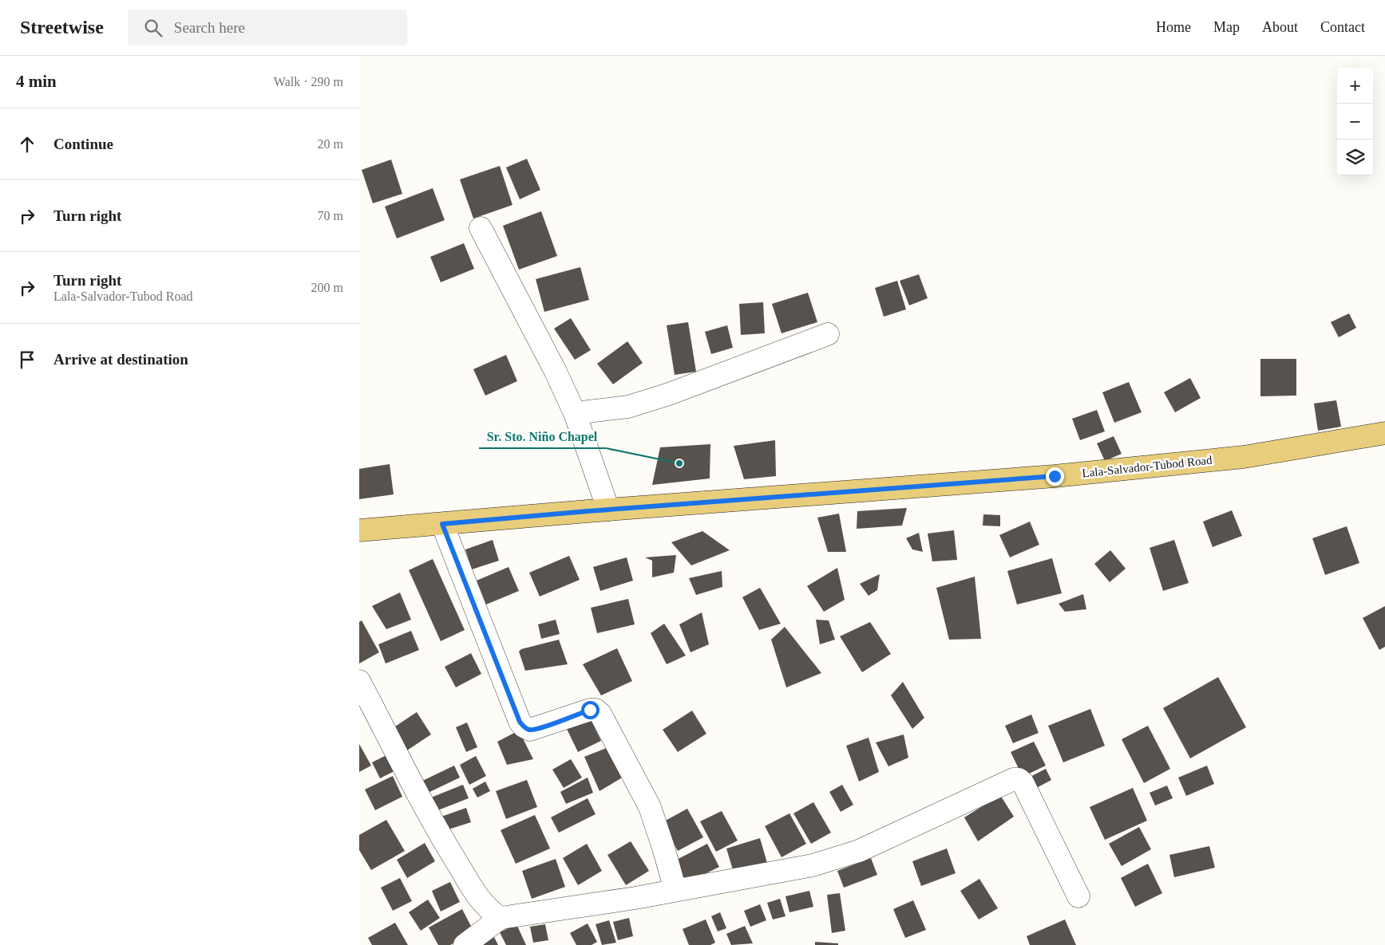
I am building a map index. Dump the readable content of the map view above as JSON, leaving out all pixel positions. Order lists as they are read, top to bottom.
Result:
{
  "streets": {
    "main road": ["Lala-Salvador-Tubod Road"]
  },
  "places": ["Sr. Sto. Niño Chapel"],
  "page": {
    "header": "Streetwise",
    "search": "Search here",
    "nav": [
      "Home",
      "Map",
      "About",
      "Contact"
    ],
    "heading": ["4 min", "Walk · 290 m"],
    "map_buttons": ["+", "−"],
    "list": [
      ["Continue", "20 m"],
      ["Turn right", "70 m"],
      ["Turn right", "Lala-Salvador-Tubod Road", "200 m"],
      "Arrive at destination"
    ]
  }
}
